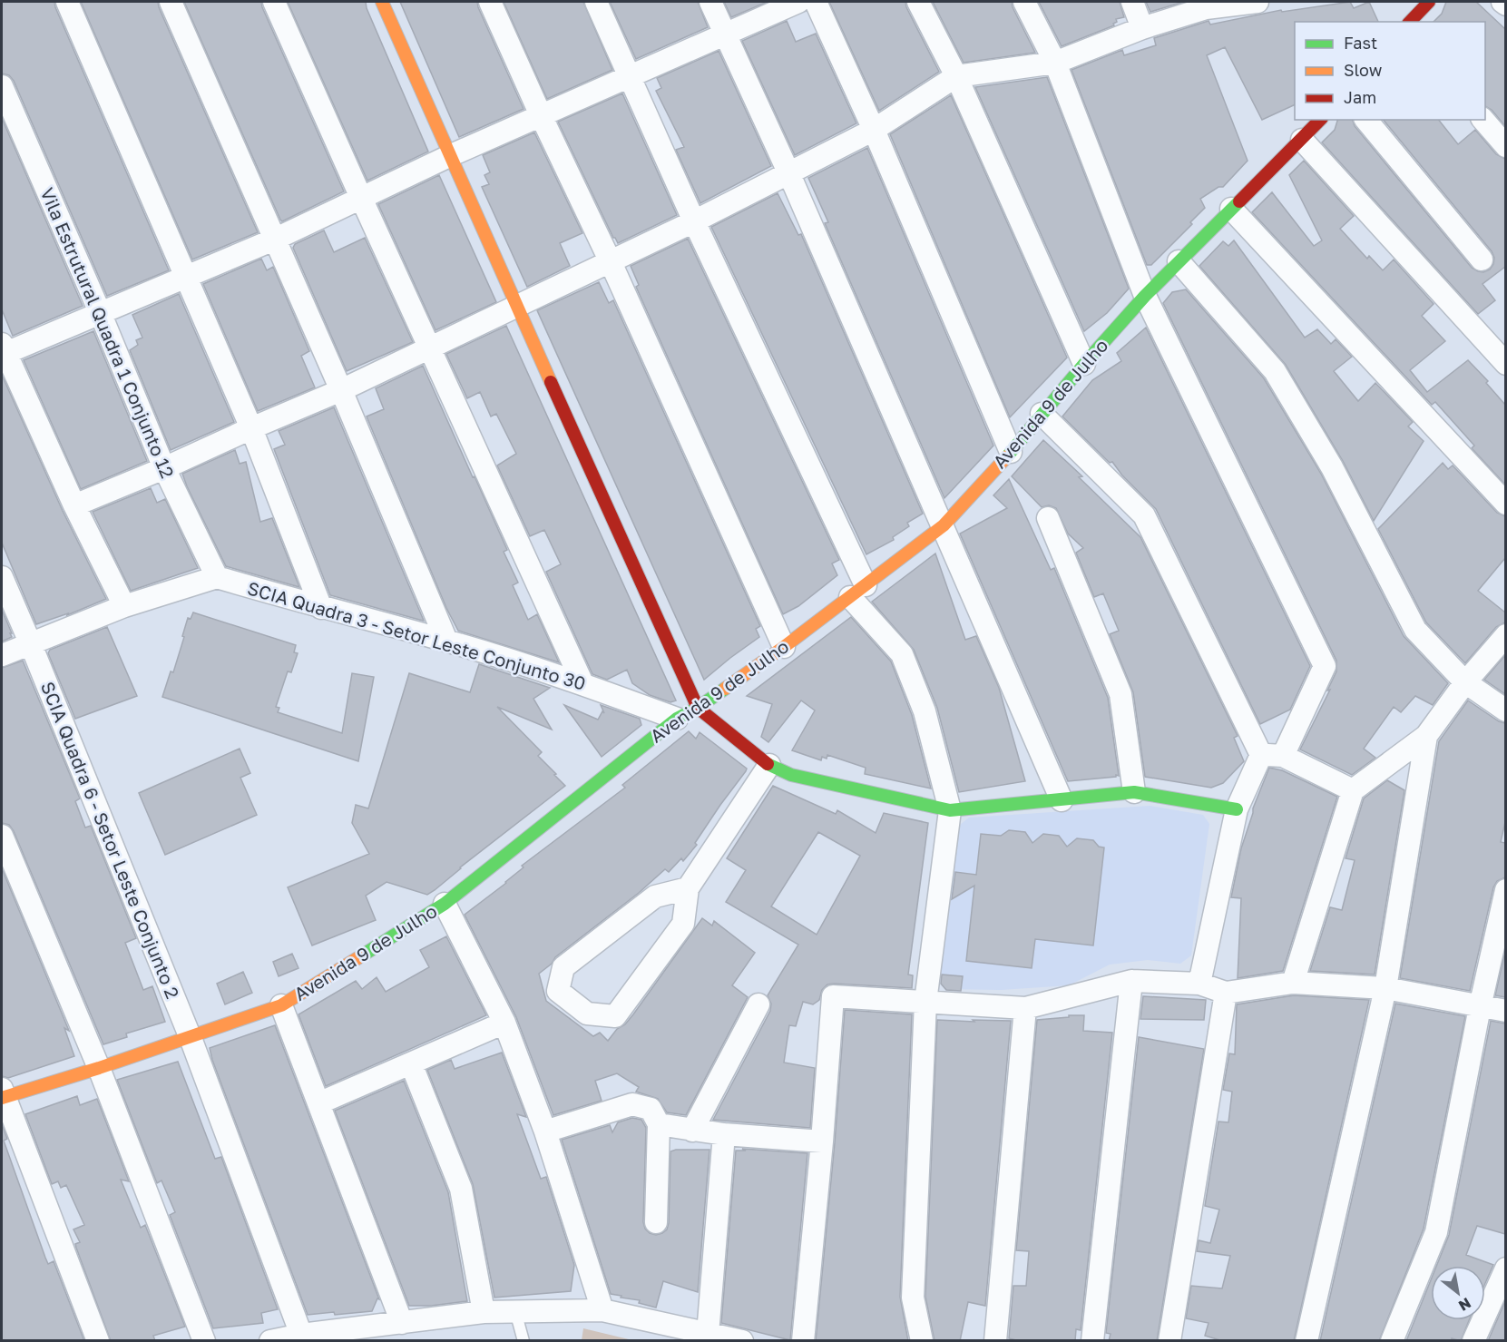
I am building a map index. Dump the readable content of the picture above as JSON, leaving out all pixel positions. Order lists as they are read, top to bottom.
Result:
{
  "streets": {
    "street": [
      "Vila Estrutural Quadra 1 Conjunto 12",
      "Avenida 9 de Julho",
      "SCIA Quadra 3 - Setor Leste Conjunto 30",
      "SCIA Quadra 6 - Setor Leste Conjunto 2"
    ]
  },
  "crossings": [
    ["Vila Estrutural Quadra 1 Conjunto 12", "SCIA Quadra 3 - Setor Leste Conjunto 30"],
    ["Avenida 9 de Julho", "SCIA Quadra 3 - Setor Leste Conjunto 30"],
    ["Avenida 9 de Julho", "SCIA Quadra 6 - Setor Leste Conjunto 2"]
  ],
  "legend": ["Fast", "Slow", "Jam"],
  "north": "bottom right"
}
